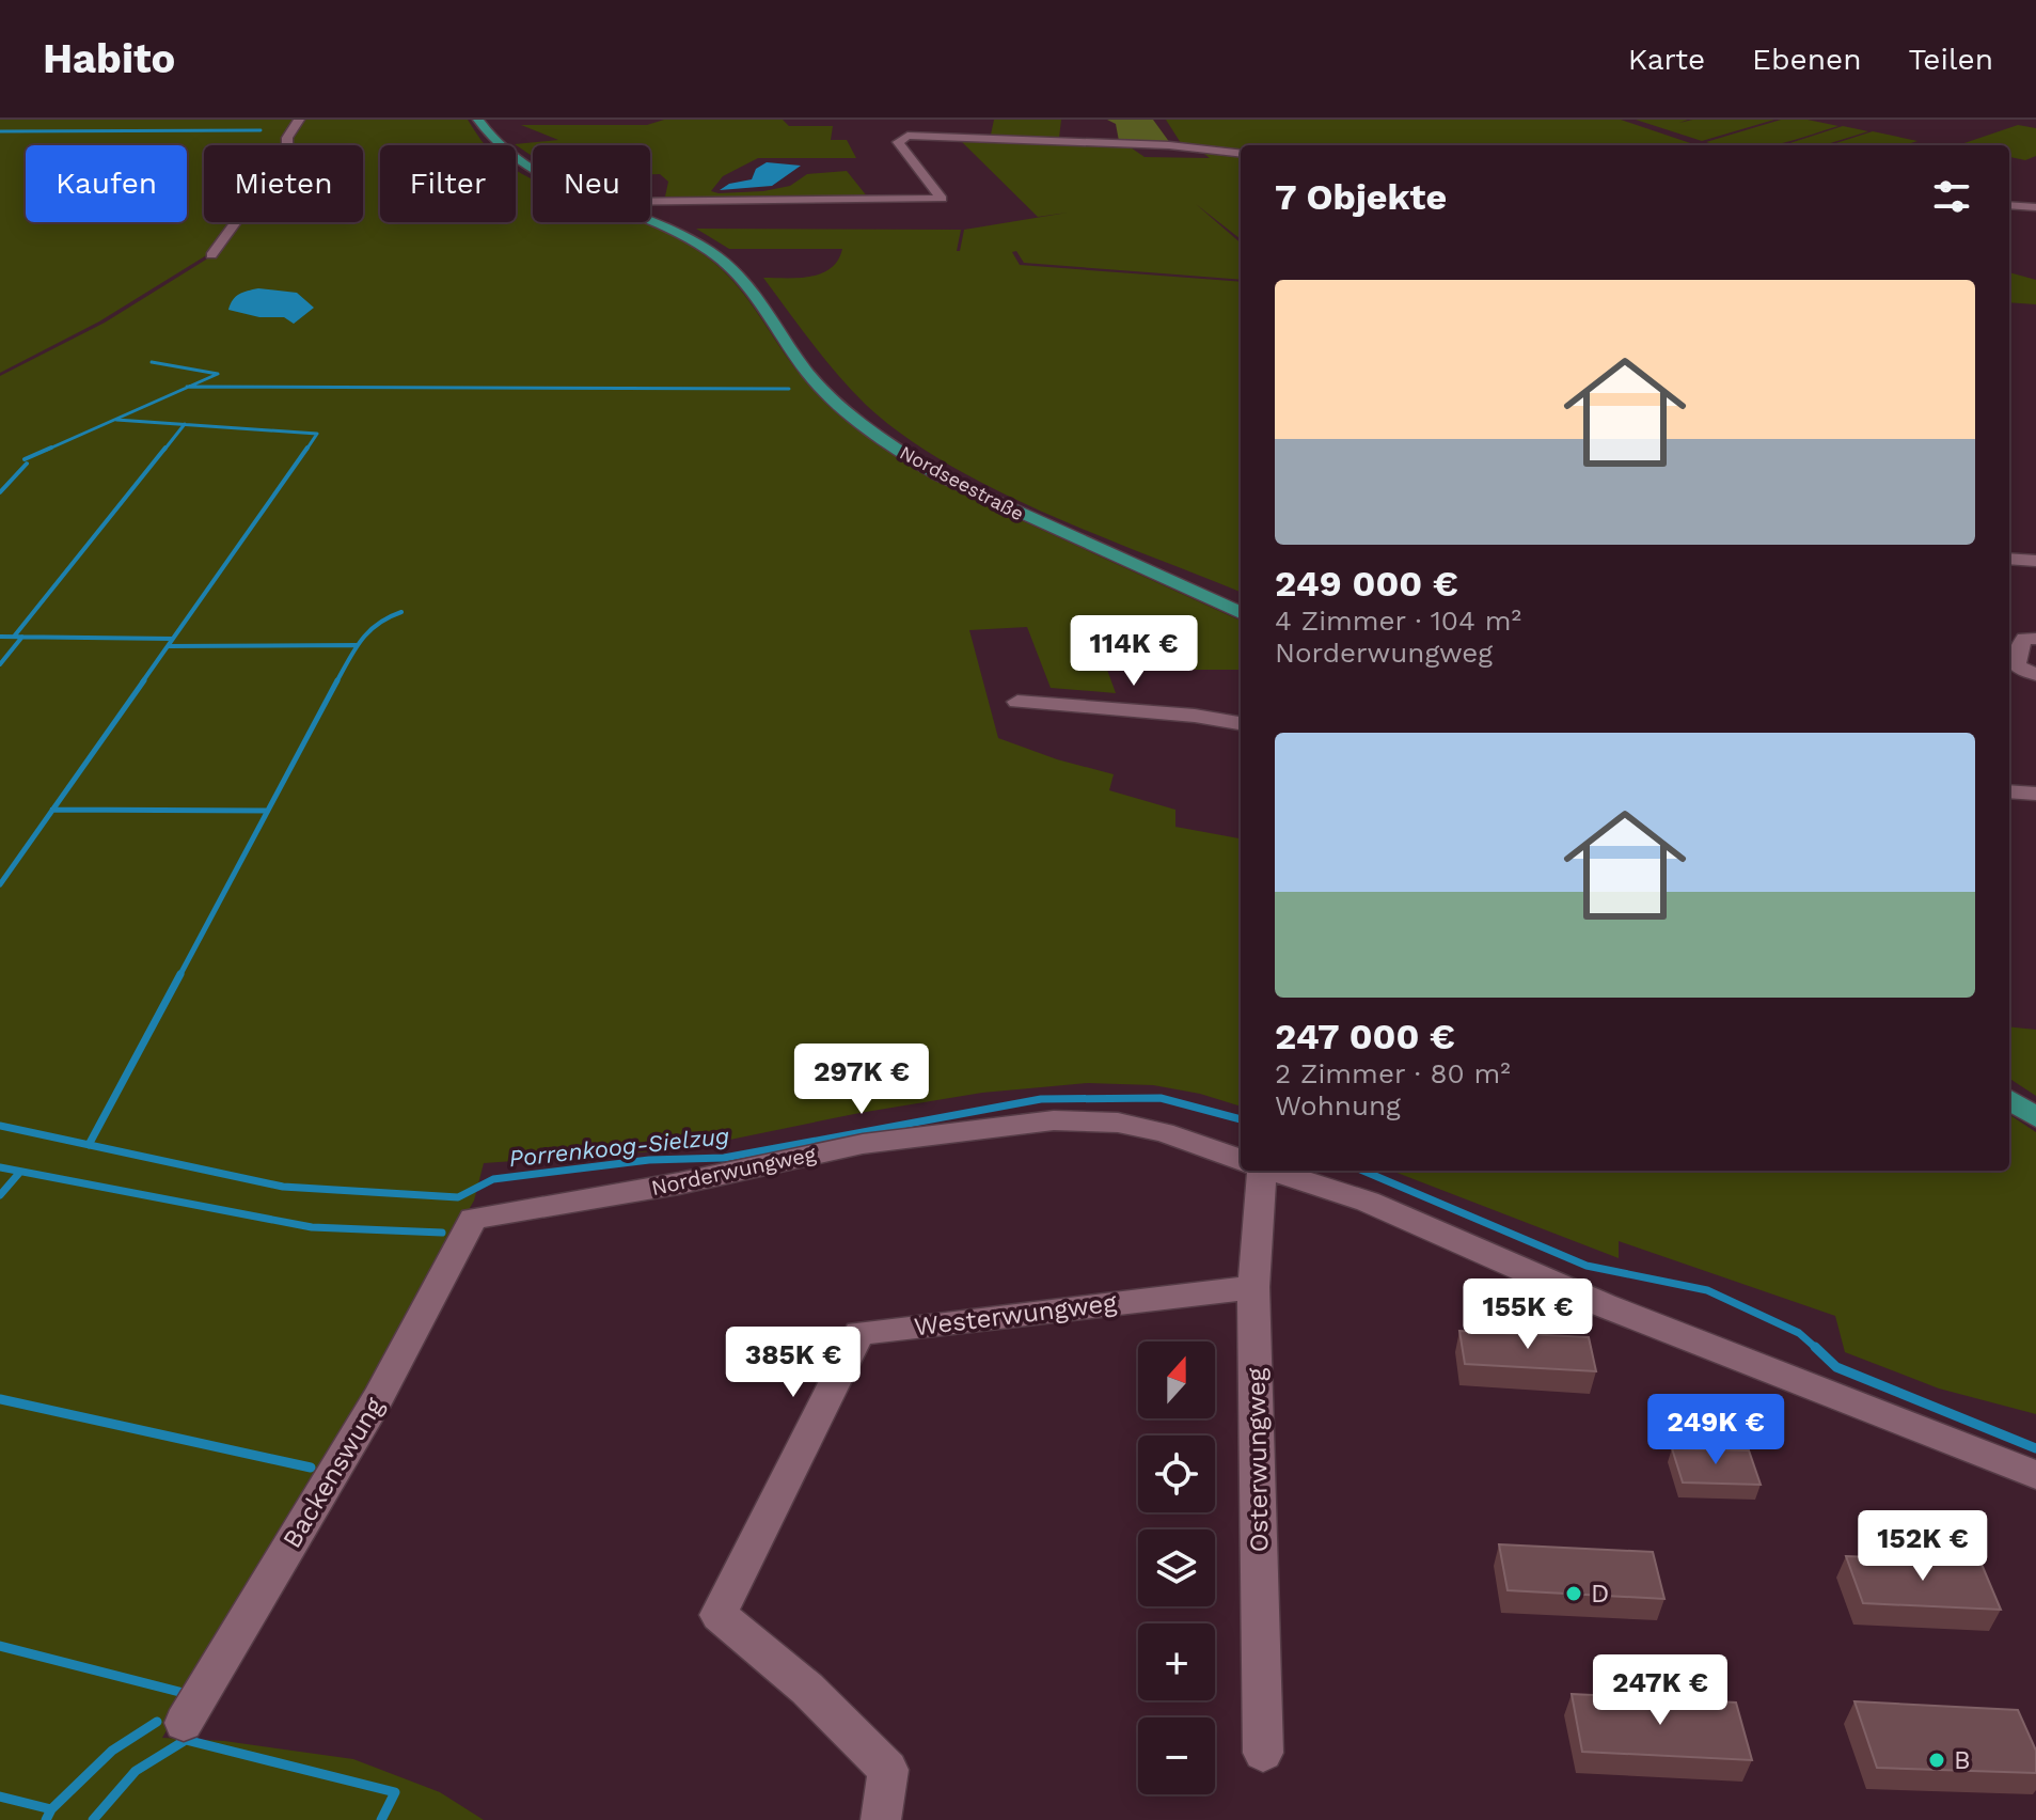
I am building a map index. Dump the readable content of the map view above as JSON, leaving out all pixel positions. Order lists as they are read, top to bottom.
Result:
{
  "streets": {
    "main road": ["Nordseestraße"],
    "street": [
      "Norderwungweg",
      "Westerwungweg",
      "Osterwungweg",
      "Backenswung"
    ]
  },
  "crossings": [
    ["Norderwungweg", "Backenswung"],
    ["Westerwungweg", "Osterwungweg"]
  ],
  "water": ["Porrenkoog-Sielzug"],
  "places": ["D", "B"],
  "north": "top",
  "page": {
    "header": "Habito",
    "nav": ["Karte", "Ebenen", "Teilen"],
    "chip": [
      "Kaufen",
      "Mieten",
      "Filter",
      "Neu"
    ],
    "heading": "7 Objekte",
    "list": [
      {
        "name": "249 000 €",
        "note": "4 Zimmer · 104 m² · Norderwungweg"
      },
      {
        "name": "247 000 €",
        "note": "2 Zimmer · 80 m² · Wohnung"
      }
    ],
    "price": [
      "114K €",
      "297K €",
      "155K €",
      "385K €",
      "249K €",
      "152K €",
      "247K €"
    ],
    "map_buttons": ["+", "−"]
  }
}
